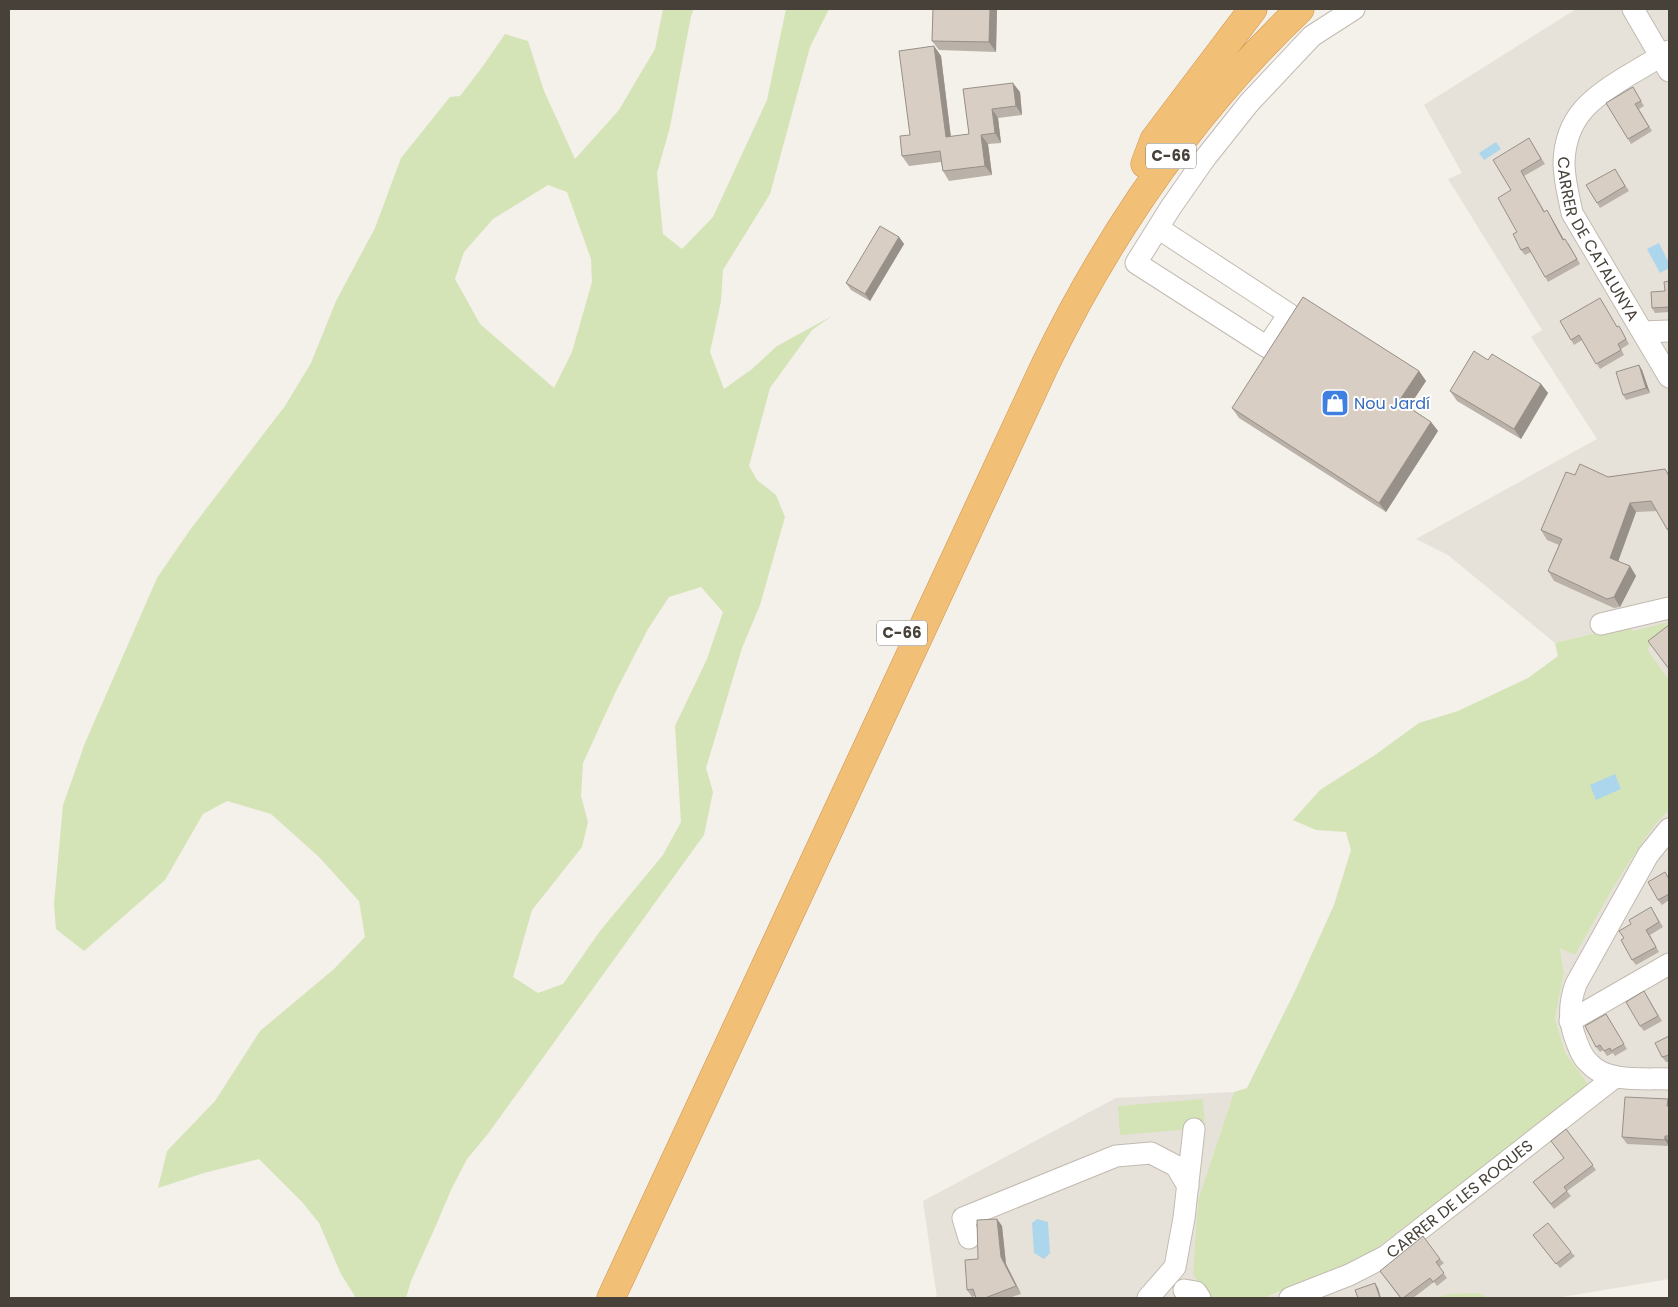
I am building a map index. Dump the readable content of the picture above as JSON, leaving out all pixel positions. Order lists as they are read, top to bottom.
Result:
{
  "streets": {
    "highway": ["C-66"],
    "street": ["CARRER DE CATALUNYA", "CARRER DE LES ROQUES"]
  },
  "places": {
    "shop": ["Nou Jardí"]
  }
}
